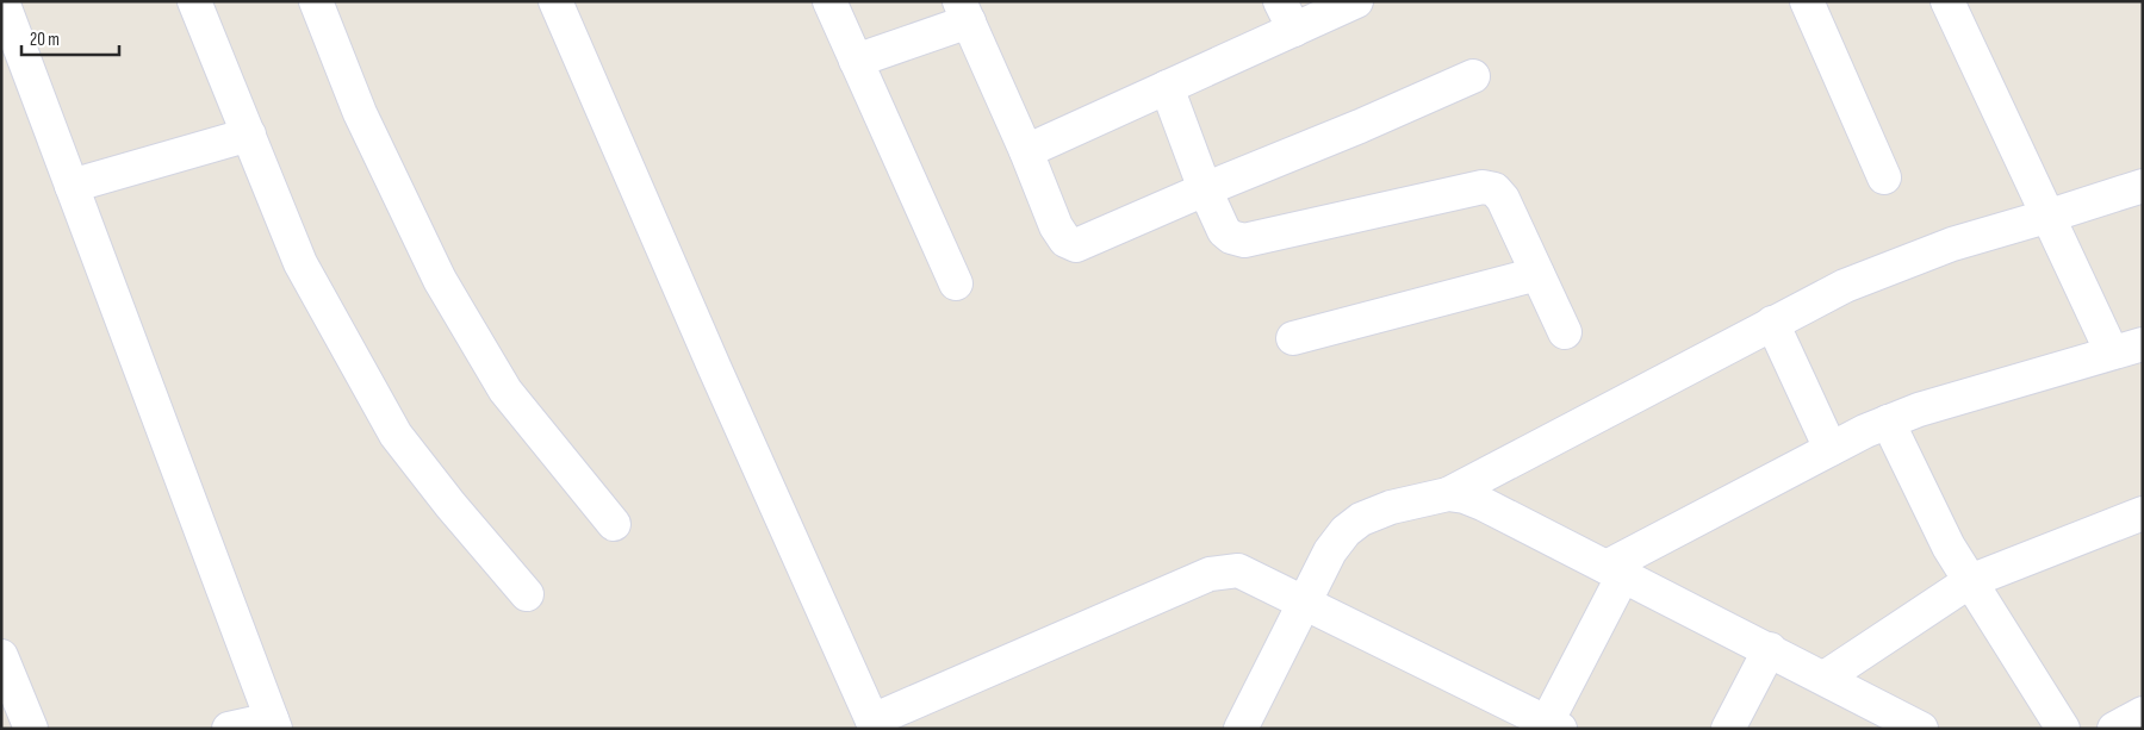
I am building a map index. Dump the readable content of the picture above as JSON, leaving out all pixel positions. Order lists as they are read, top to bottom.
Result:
{
  "scale_bar": "20 m"
}
